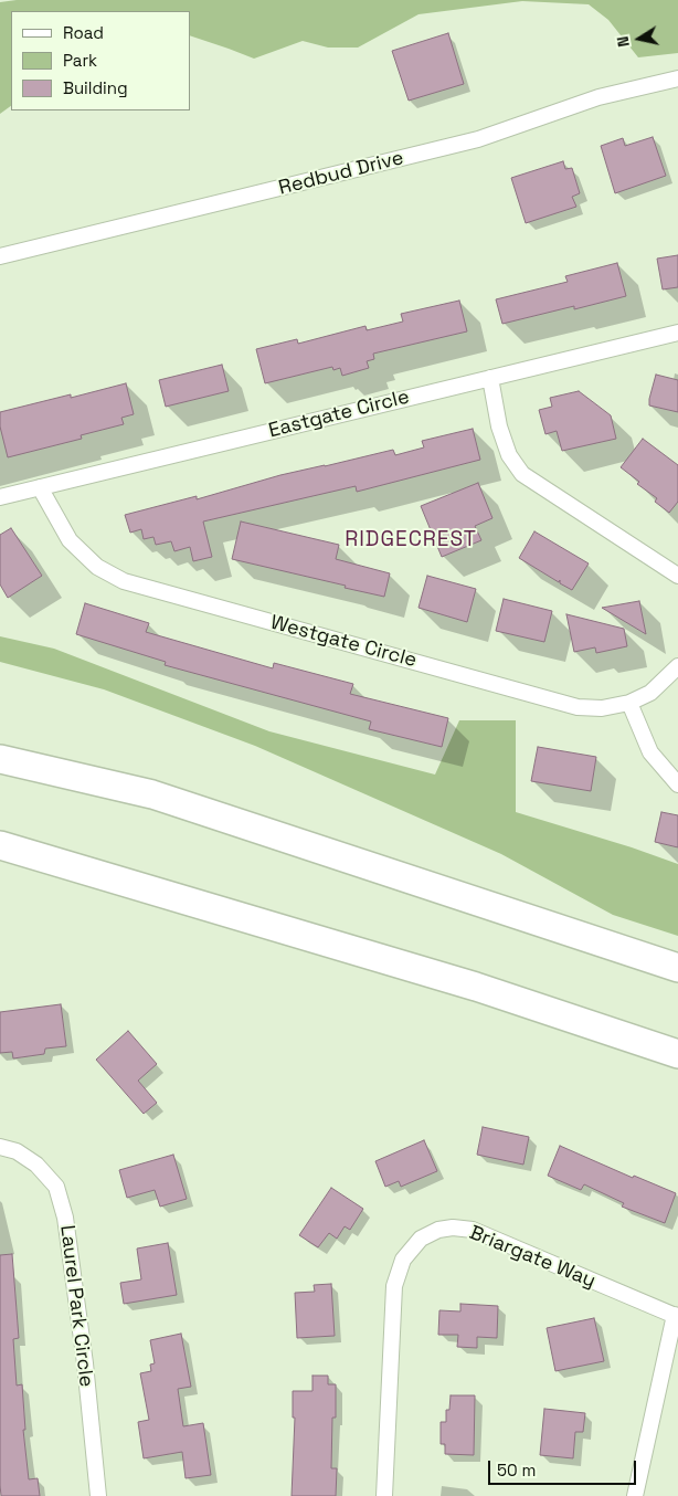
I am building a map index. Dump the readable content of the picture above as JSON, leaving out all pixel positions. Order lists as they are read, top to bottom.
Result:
{
  "streets": {
    "street": [
      "Redbud Drive",
      "Eastgate Circle",
      "Westgate Circle",
      "Briargate Way",
      "Laurel Park Circle"
    ]
  },
  "crossings": [
    ["Eastgate Circle", "Westgate Circle"]
  ],
  "districts": ["RIDGECREST"],
  "legend": ["Road", "Park", "Building"],
  "scale_bar": "50 m",
  "north": "left"
}
